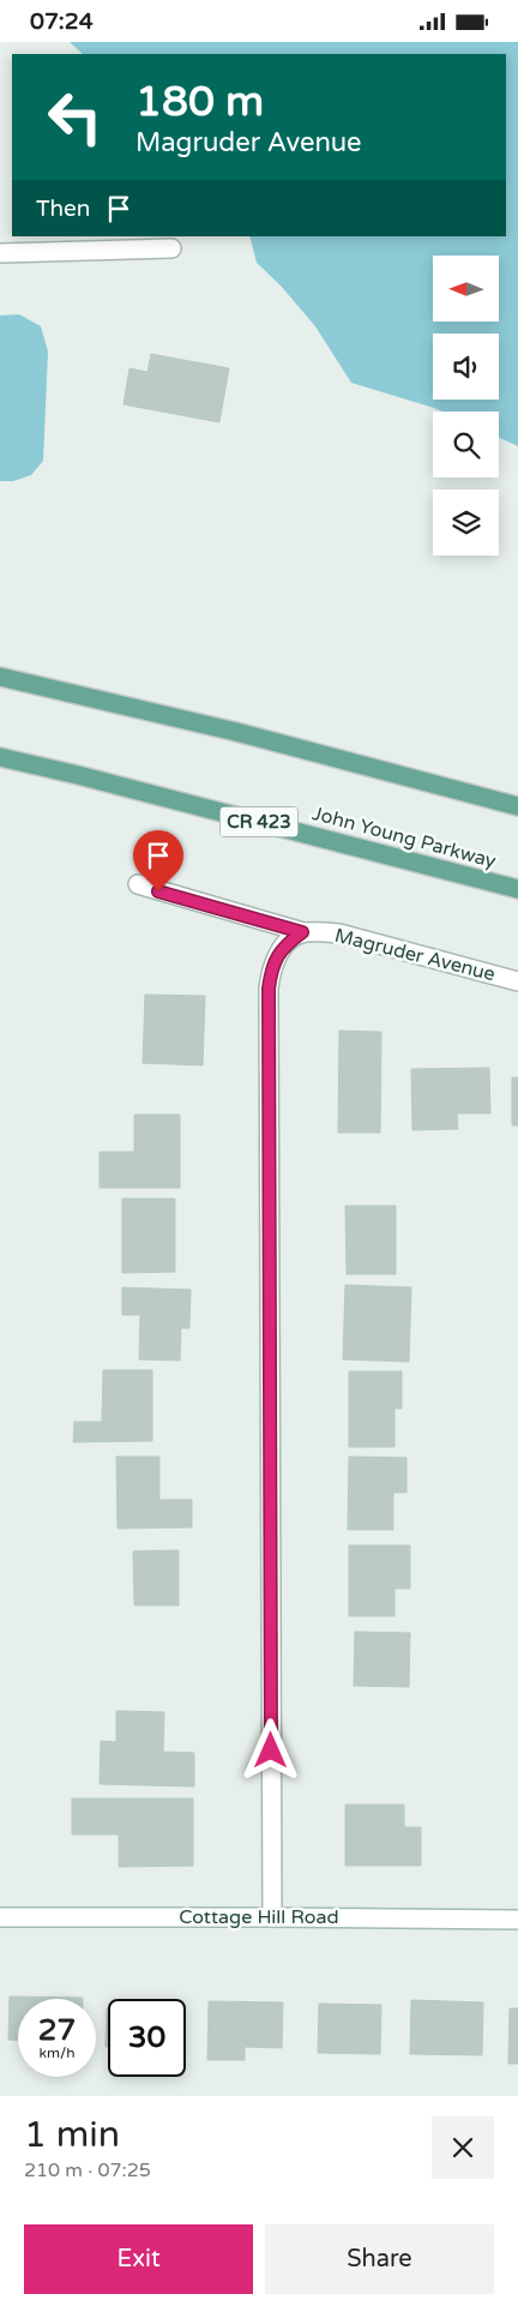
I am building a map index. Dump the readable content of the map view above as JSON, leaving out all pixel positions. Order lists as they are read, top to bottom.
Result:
{
  "streets": {
    "main road": ["CR 423", "John Young Parkway"],
    "street": ["Magruder Avenue", "Cottage Hill Road"]
  },
  "north": "left",
  "page": {
    "status": "07:24",
    "turn": ["180 m", "Magruder Avenue"],
    "then": "Then",
    "speed": "27 km/h",
    "limit": "30",
    "heading": ["1 min", "210 m · 07:25"],
    "buttons": ["Exit", "Share"]
  }
}
